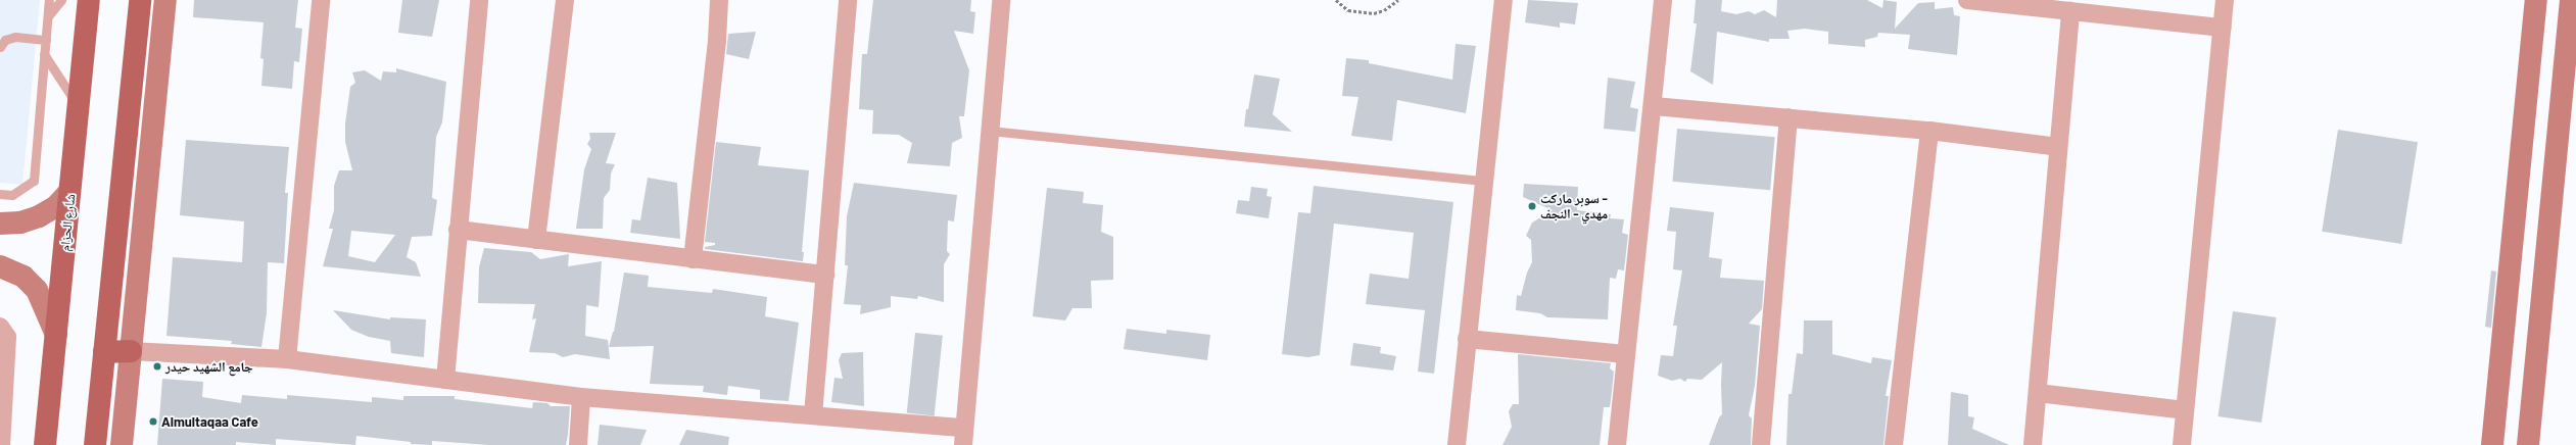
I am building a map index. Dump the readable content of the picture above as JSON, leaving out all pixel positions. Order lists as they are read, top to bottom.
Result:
{
  "streets": {
    "main road": ["شارع الحزام"]
  },
  "places": ["سوبر ماركت - مهدي - النجف", "جامع الشهيد حيدر", "Almultaqaa Cafe"]
}
